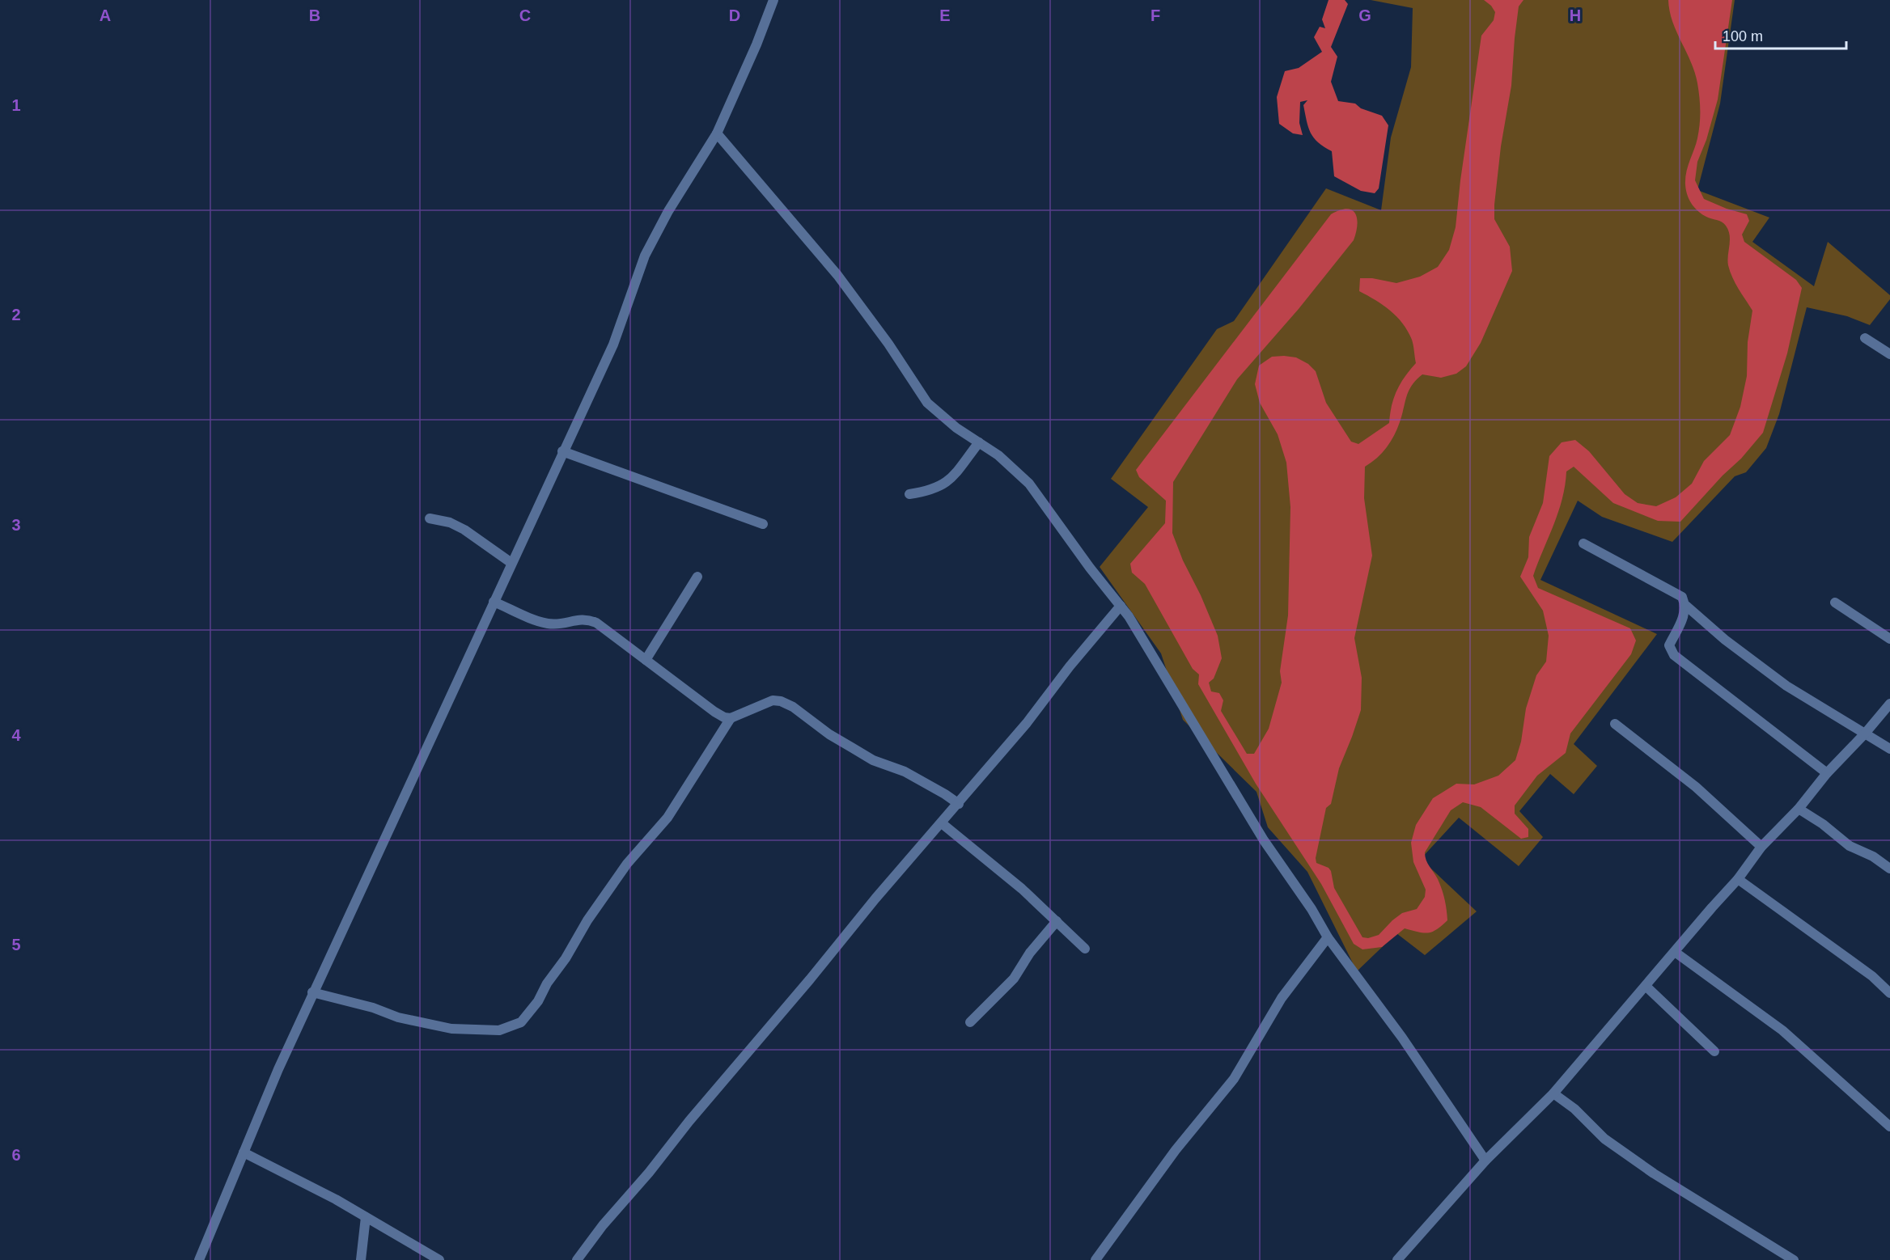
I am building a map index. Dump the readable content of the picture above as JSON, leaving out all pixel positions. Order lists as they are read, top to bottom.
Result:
{
  "scale_bar": "100 m",
  "grid": {
    "columns": [
      "A",
      "B",
      "C",
      "D",
      "E",
      "F",
      "G",
      "H"
    ],
    "rows": [
      "1",
      "2",
      "3",
      "4",
      "5",
      "6"
    ]
  }
}
